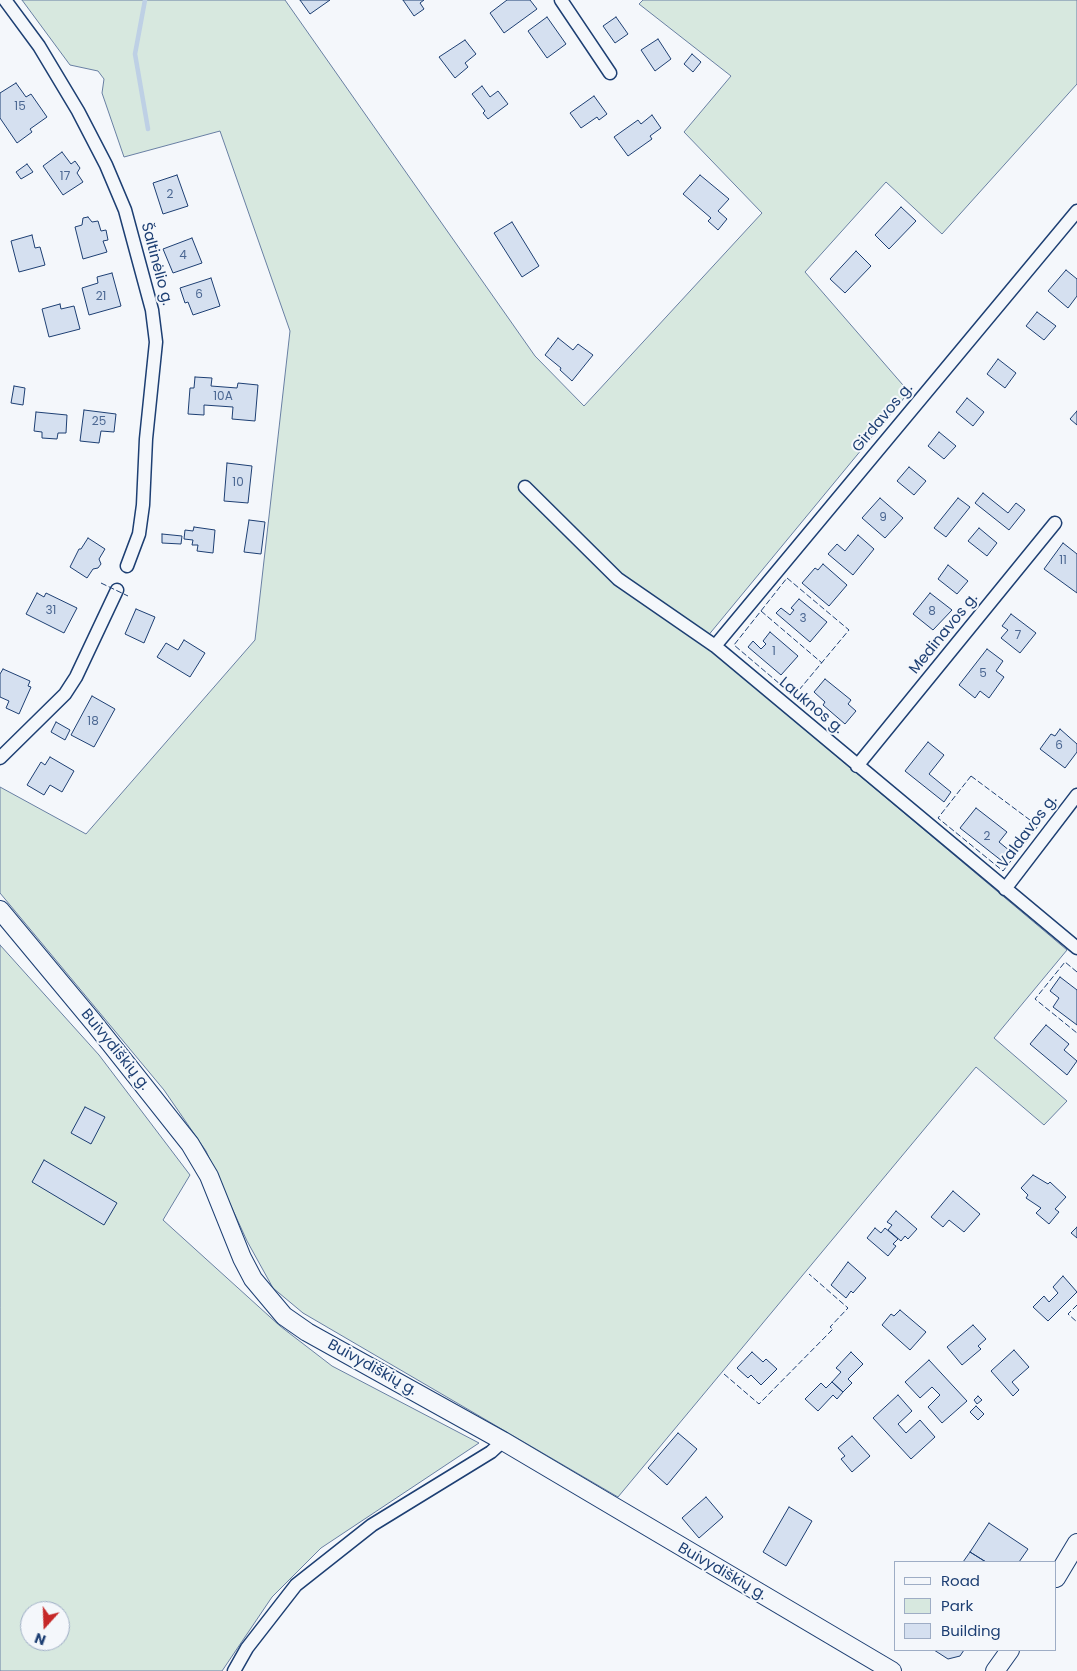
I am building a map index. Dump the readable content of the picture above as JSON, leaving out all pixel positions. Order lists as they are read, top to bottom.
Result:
{
  "streets": {
    "street": [
      "Šaltinėlio g.",
      "Girdavos g.",
      "Medinavos g.",
      "Lauknos g.",
      "Valdavos g.",
      "Buivydiškių g."
    ]
  },
  "crossings": [
    ["Girdavos g.", "Lauknos g."],
    ["Medinavos g.", "Lauknos g."],
    ["Lauknos g.", "Valdavos g."]
  ],
  "house_numbers": [
    "15",
    "17",
    "2",
    "4",
    "6",
    "21",
    "10A",
    "25",
    "10",
    "9",
    "11",
    "31",
    "8",
    "3",
    "7",
    "1",
    "5",
    "18",
    "6",
    "2"
  ],
  "legend": ["Road", "Park", "Building"],
  "north": "bottom"
}
